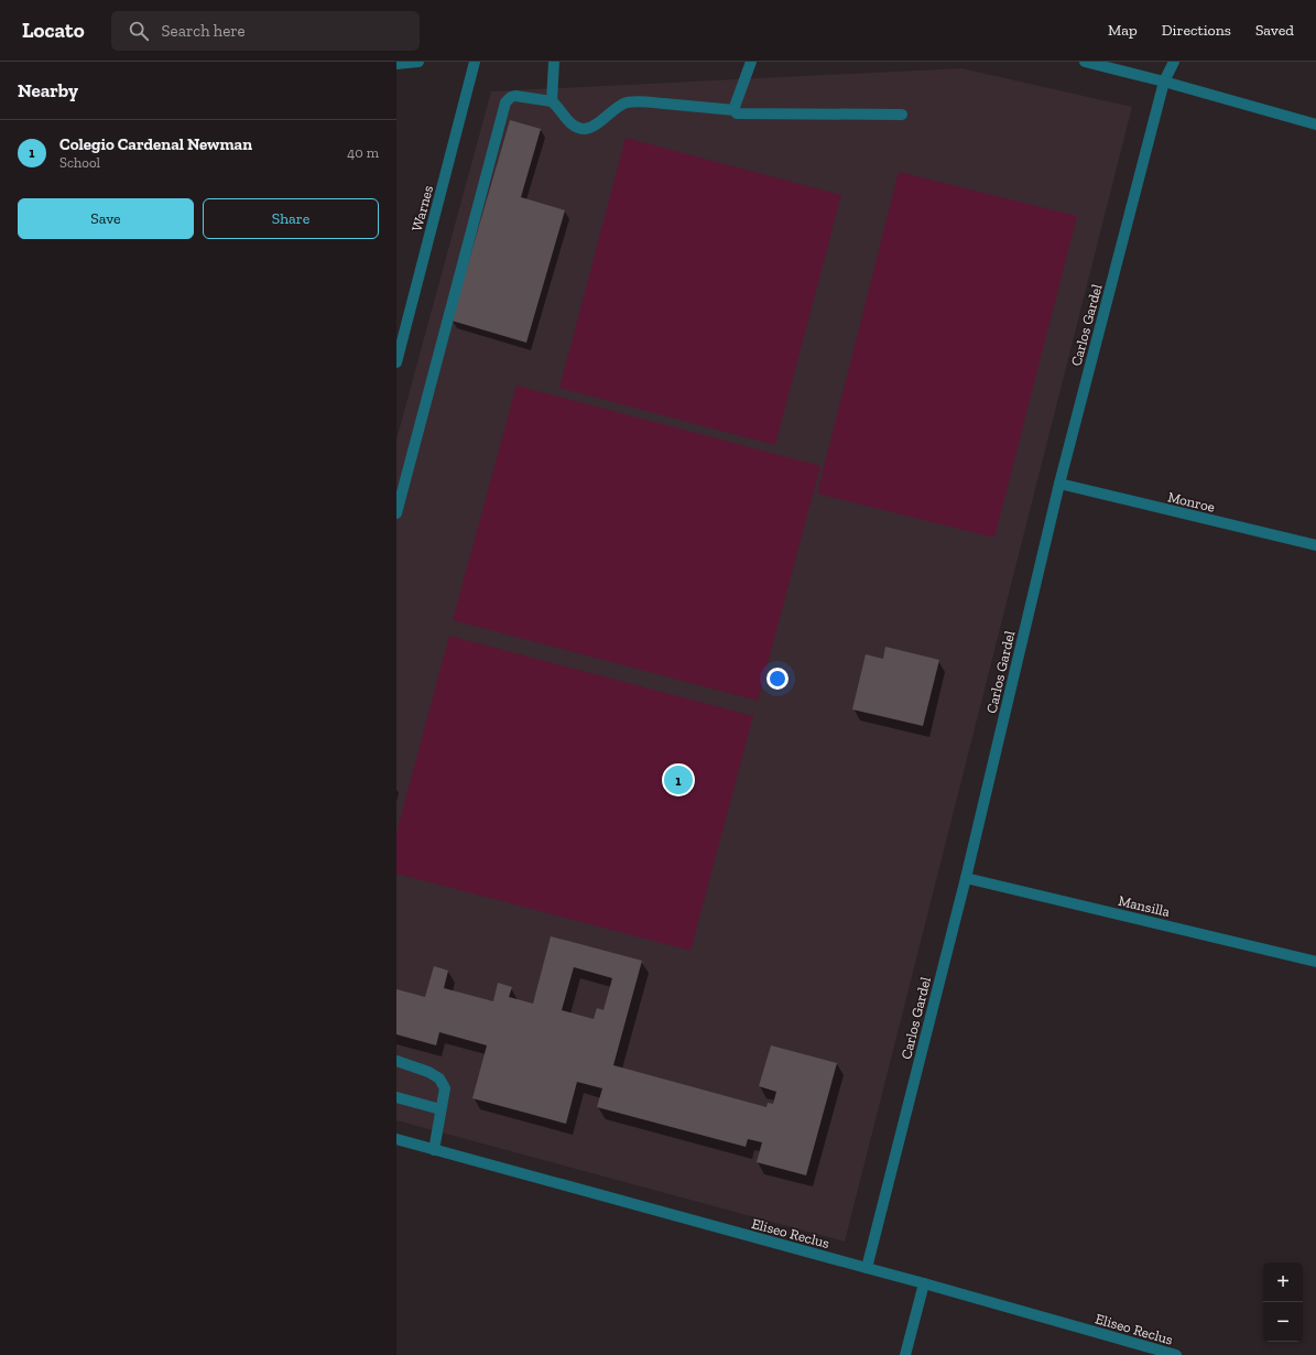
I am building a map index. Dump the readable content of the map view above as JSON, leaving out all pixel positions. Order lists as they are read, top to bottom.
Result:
{
  "streets": {
    "street": [
      "Warnes",
      "Carlos Gardel",
      "Monroe",
      "Mansilla",
      "Eliseo Reclus"
    ]
  },
  "crossings": [
    ["Carlos Gardel", "Monroe"],
    ["Carlos Gardel", "Mansilla"],
    ["Carlos Gardel", "Eliseo Reclus"]
  ],
  "page": {
    "header": "Locato",
    "search": "Search here",
    "nav": ["Map", "Directions", "Saved"],
    "heading": "Nearby",
    "list": [
      {
        "mark": "1",
        "name": "Colegio Cardenal Newman",
        "note": "School",
        "value": "40 m"
      }
    ],
    "buttons": ["Save", "Share"],
    "pins": "1",
    "map_buttons": ["+", "−"]
  }
}
